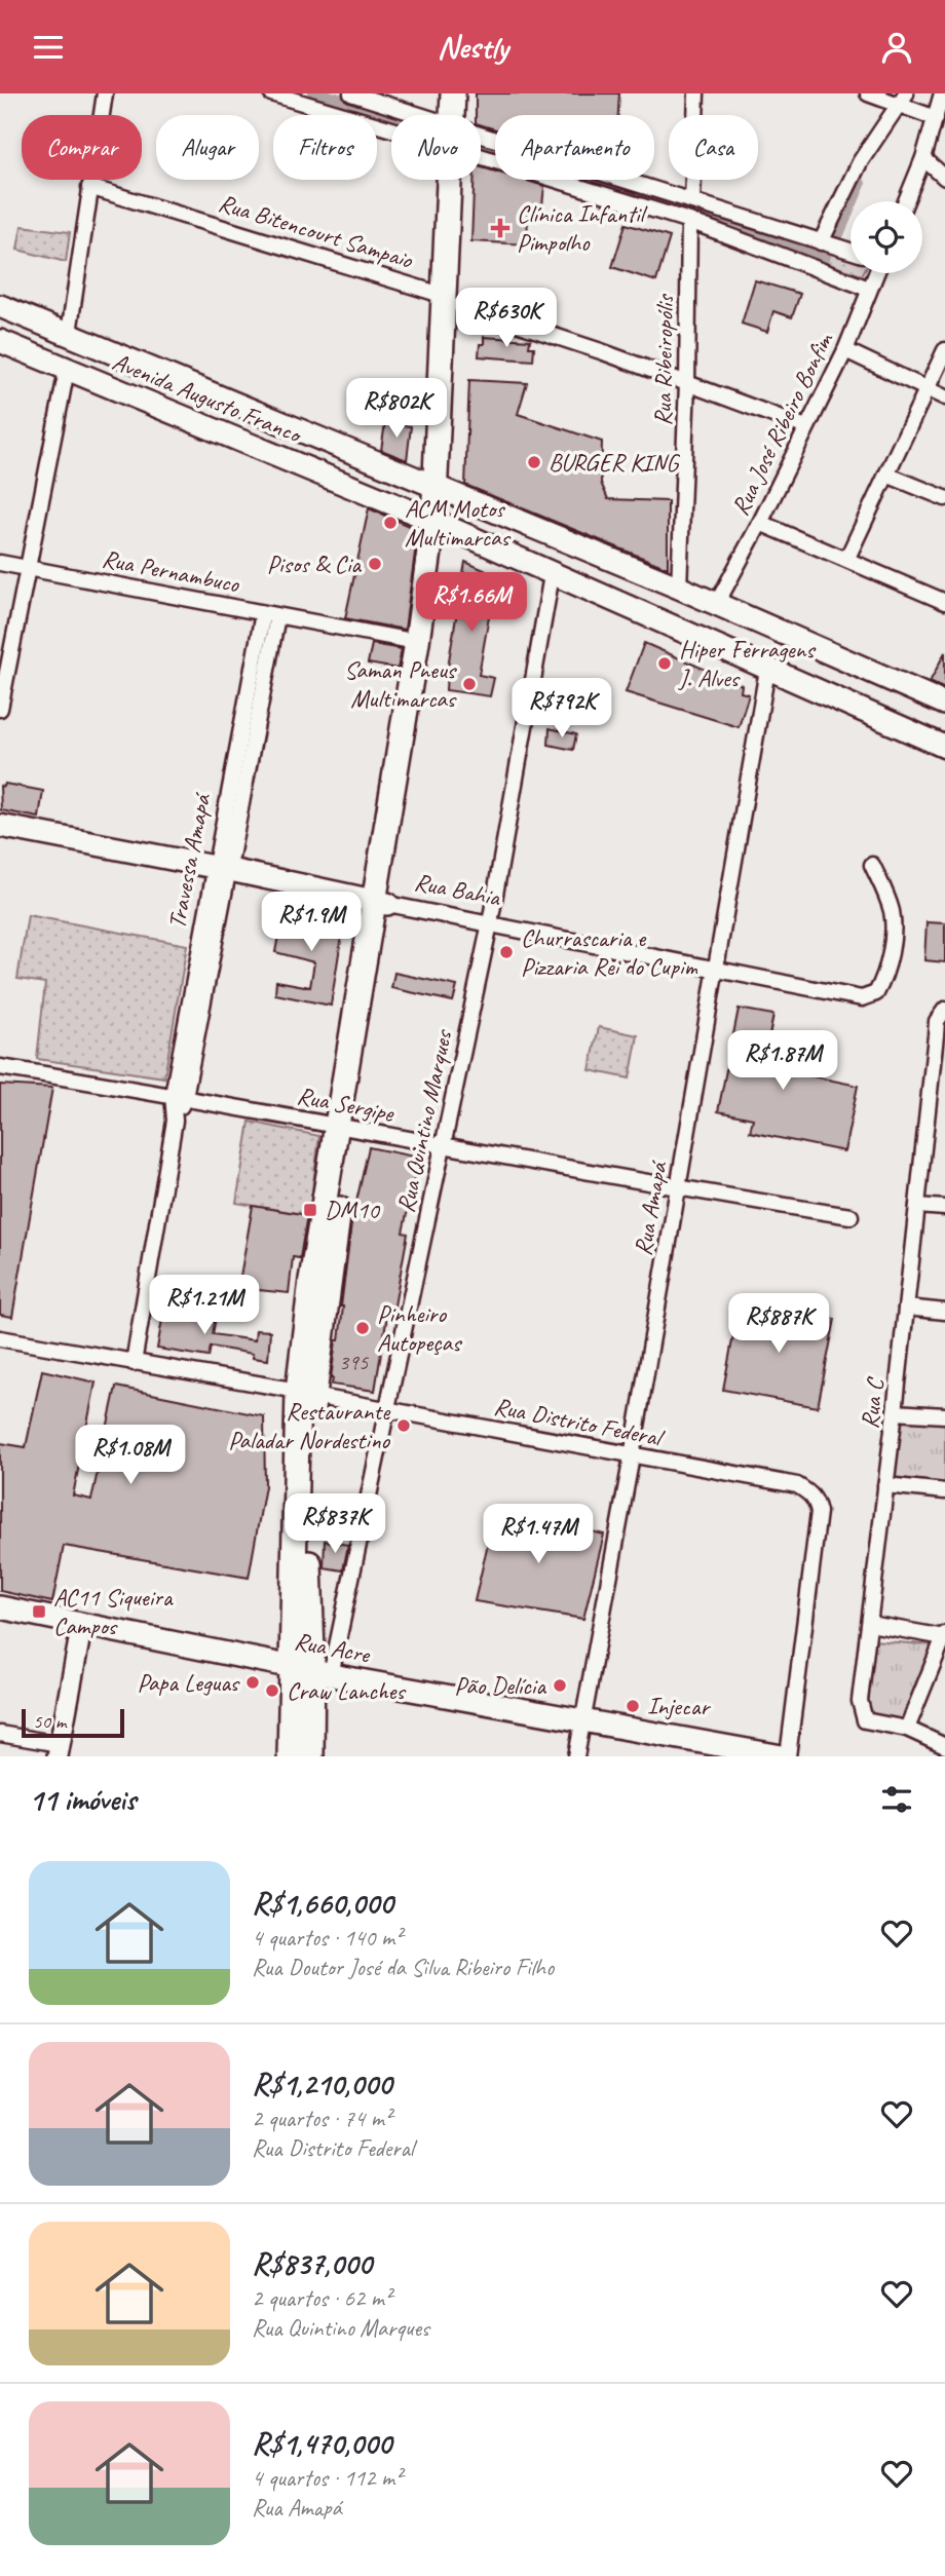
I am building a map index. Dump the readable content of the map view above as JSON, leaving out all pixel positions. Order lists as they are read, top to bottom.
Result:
{
  "streets": {
    "main road": ["Avenida Augusto Franco", "Rua Bahia", "Rua Acre"],
    "street": [
      "Rua Bitencourt Sampaio",
      "Rua Ribeiropólis",
      "Rua José Ribeiro Bonfim",
      "Rua Pernambuco",
      "Travessa Amapá",
      "Rua Sergipe",
      "Rua Quintino Marques",
      "Rua Amapá",
      "Rua C",
      "Rua Distrito Federal"
    ]
  },
  "crossings": [
    ["Rua Bitencourt Sampaio", "Rua Ribeiropólis"],
    ["Rua Bitencourt Sampaio", "Rua José Ribeiro Bonfim"],
    ["Rua Ribeiropólis", "Avenida Augusto Franco"],
    ["Avenida Augusto Franco", "Rua José Ribeiro Bonfim"],
    ["Avenida Augusto Franco", "Rua Quintino Marques"],
    ["Avenida Augusto Franco", "Rua Amapá"],
    ["Rua Pernambuco", "Travessa Amapá"],
    ["Travessa Amapá", "Rua Bahia"],
    ["Travessa Amapá", "Rua Sergipe"],
    ["Travessa Amapá", "Rua Distrito Federal"],
    ["Rua Bahia", "Rua Quintino Marques"],
    ["Rua Bahia", "Rua Amapá"],
    ["Rua Sergipe", "Rua Quintino Marques"],
    ["Rua Sergipe", "Rua Amapá"],
    ["Rua Quintino Marques", "Rua Distrito Federal"],
    ["Rua Quintino Marques", "Rua Acre"],
    ["Rua Amapá", "Rua Distrito Federal"],
    ["Rua Amapá", "Rua Acre"]
  ],
  "places": {
    "health": ["Clínica Infantil Pimpolho"],
    "other": [
      "BURGER KING",
      "ACM Motos Multimarcas",
      "Pisos & Cia",
      "Hiper Ferragens J. Alves",
      "Saman Pneus Multimarcas",
      "Churrascaria e Pizzaria Rei do Cupim",
      "Pinheiro Autopeças",
      "Restaurante Paladar Nordestino",
      "Papa Leguas",
      "Pão Delícia",
      "Craw Lanches",
      "Injecar"
    ],
    "transit": ["DM10", "AC11 Siqueira Campos"]
  },
  "house_numbers": ["395"],
  "scale_bar": "50 m",
  "page": {
    "header": "Nestly",
    "chip": [
      "Comprar",
      "Alugar",
      "Filtros",
      "Novo",
      "Apartamento",
      "Casa"
    ],
    "price": [
      "R$630K",
      "R$802K",
      "R$1.66M",
      "R$792K",
      "R$1.9M",
      "R$1.87M",
      "R$1.21M",
      "R$887K",
      "R$1.08M",
      "R$837K",
      "R$1.47M"
    ],
    "scale": "50 m",
    "heading": "11 imóveis",
    "list": [
      {
        "name": "R$1,660,000",
        "note": "4 quartos · 140 m² · Rua Doutor José da Silva Ribeiro Filho"
      },
      {
        "name": "R$1,210,000",
        "note": "2 quartos · 74 m² · Rua Distrito Federal"
      },
      {
        "name": "R$837,000",
        "note": "2 quartos · 62 m² · Rua Quintino Marques"
      },
      {
        "name": "R$1,470,000",
        "note": "4 quartos · 112 m² · Rua Amapá"
      }
    ]
  }
}
